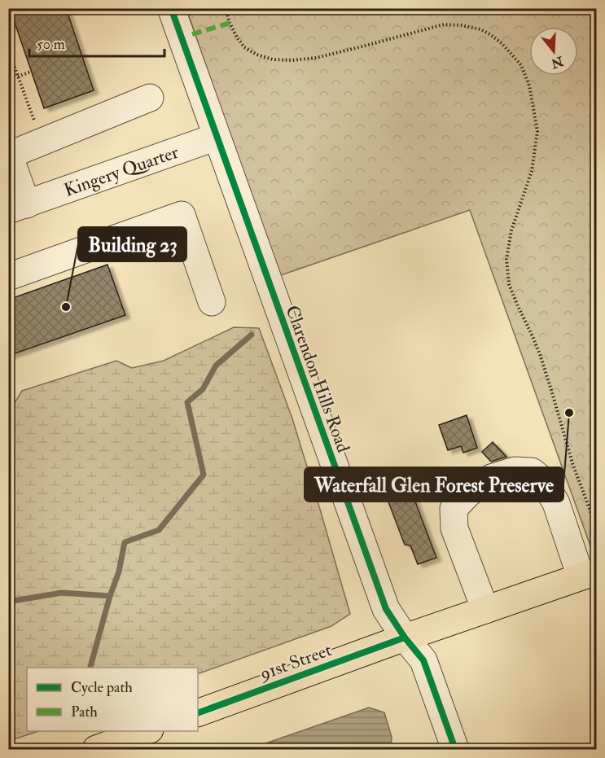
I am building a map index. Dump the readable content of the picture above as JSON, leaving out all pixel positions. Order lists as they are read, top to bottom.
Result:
{
  "streets": {
    "main road": ["91st Street"],
    "street": ["Kingery Quarter", "Clarendon Hills Road"]
  },
  "crossings": [
    ["Kingery Quarter", "Clarendon Hills Road"],
    ["Clarendon Hills Road", "91st Street"]
  ],
  "places": ["Building 23", "Waterfall Glen Forest Preserve"],
  "legend": ["Cycle path", "Path"],
  "scale_bar": "50 m",
  "north": "bottom"
}
